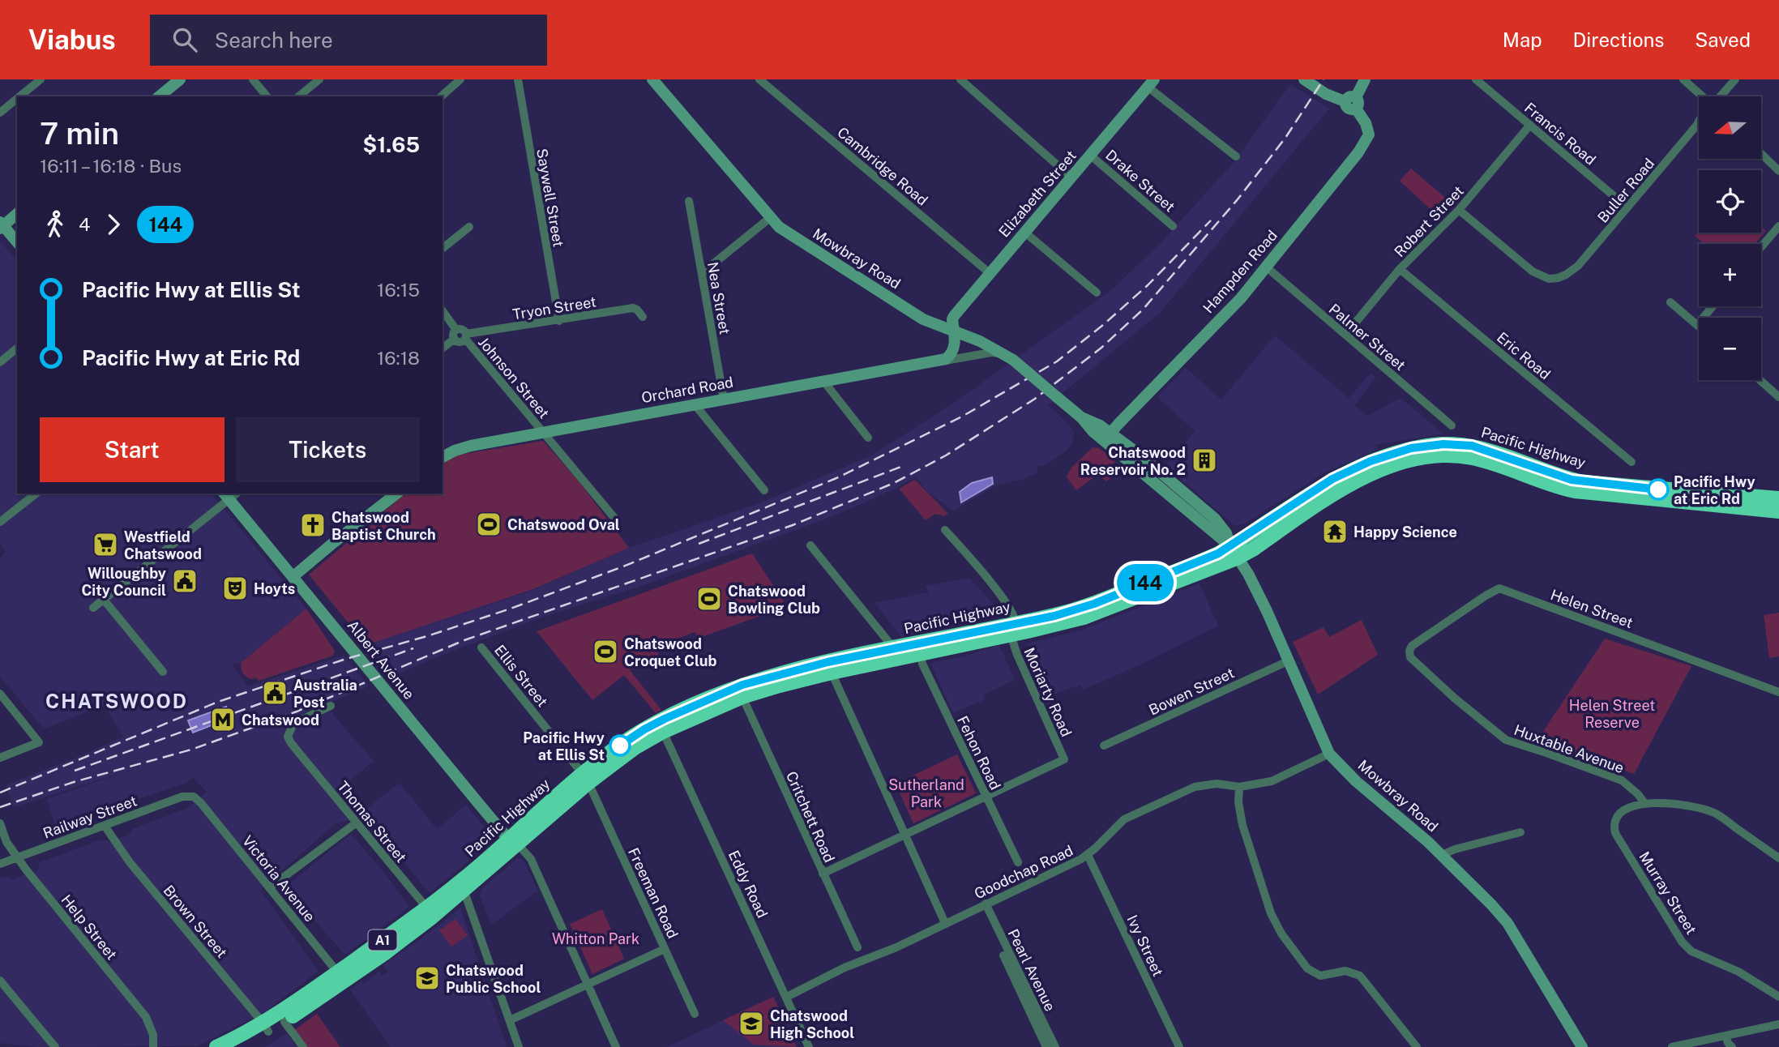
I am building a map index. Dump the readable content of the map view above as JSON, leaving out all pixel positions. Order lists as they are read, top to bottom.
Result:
{
  "streets": {
    "highway": ["Pacific Highway", "A1"],
    "main road": [
      "Elizabeth Street",
      "Mowbray Road",
      "Hampden Road",
      "Orchard Road",
      "Albert Avenue"
    ],
    "street": [
      "Francis Road",
      "Cambridge Road",
      "Drake Street",
      "Buller Road",
      "Saywell Street",
      "Robert Street",
      "Nea Street",
      "Tryon Street",
      "Palmer Street",
      "Eric Road",
      "Johnson Street",
      "Helen Street",
      "Ellis Street",
      "Bowen Street",
      "Moriarty Road",
      "Huxtable Avenue",
      "Fehon Road",
      "Railway Street",
      "Critchett Road",
      "Thomas Street",
      "Goodchap Road",
      "Victoria Avenue",
      "Eddy Road",
      "Freeman Road",
      "Murray Street",
      "Brown Street",
      "Help Street",
      "Ivy Street",
      "Pearl Avenue"
    ]
  },
  "crossings": [
    ["Francis Road", "Buller Road"],
    ["Francis Road", "Robert Street"],
    ["Cambridge Road", "Elizabeth Street"],
    ["Drake Street", "Elizabeth Street"],
    ["Buller Road", "Robert Street"],
    ["Elizabeth Street", "Mowbray Road"],
    ["Saywell Street", "Tryon Street"],
    ["Robert Street", "Palmer Street"],
    ["Robert Street", "Eric Road"],
    ["Mowbray Road", "Hampden Road"],
    ["Mowbray Road", "Orchard Road"],
    ["Mowbray Road", "Pacific Highway"],
    ["Mowbray Road", "Bowen Street"],
    ["Mowbray Road", "Goodchap Road"],
    ["Hampden Road", "Palmer Street"],
    ["Nea Street", "Orchard Road"],
    ["Tryon Street", "Johnson Street"],
    ["Johnson Street", "Orchard Road"],
    ["Pacific Highway", "Albert Avenue"],
    ["Pacific Highway", "Ellis Street"],
    ["Pacific Highway", "Moriarty Road"],
    ["Pacific Highway", "Fehon Road"],
    ["Pacific Highway", "Critchett Road"],
    ["Pacific Highway", "Thomas Street"],
    ["Pacific Highway", "Victoria Avenue"],
    ["Pacific Highway", "Eddy Road"],
    ["Pacific Highway", "Freeman Road"],
    ["Pacific Highway", "Brown Street"],
    ["Helen Street", "Huxtable Avenue"],
    ["Ellis Street", "Freeman Road"],
    ["Moriarty Road", "Fehon Road"],
    ["Huxtable Avenue", "Murray Street"],
    ["Railway Street", "Victoria Avenue"],
    ["Railway Street", "Brown Street"],
    ["Railway Street", "Help Street"],
    ["Goodchap Road", "Eddy Road"],
    ["Goodchap Road", "Ivy Street"],
    ["Goodchap Road", "Pearl Avenue"]
  ],
  "districts": ["CHATSWOOD"],
  "parks": ["Helen Street Reserve", "Sutherland Park", "Whitton Park"],
  "places": {
    "building": ["Chatswood Reservoir No. 2"],
    "other": ["Pacific Hwy at Eric Rd", "Pacific Hwy at Ellis St"],
    "sports": ["Chatswood Oval", "Chatswood Bowling Club", "Chatswood Croquet Club"],
    "church": ["Chatswood Baptist Church"],
    "temple": ["Happy Science"],
    "supermarket": ["Westfield Chatswood"],
    "public building": ["Willoughby City Council", "Australia Post"],
    "theatre": ["Hoyts"],
    "metro station": ["Chatswood"],
    "school or university": ["Chatswood Public School", "Chatswood High School"]
  },
  "lines": ["bus line 144"],
  "north": "left",
  "page": {
    "header": "Viabus",
    "search": "Search here",
    "nav": ["Map", "Directions", "Saved"],
    "on_map": "144",
    "map_buttons": ["+", "−"],
    "heading": ["7 min", "16:11 – 16:18 · Bus", "$1.65"],
    "legs": ["4", "144"],
    "list": [
      {
        "name": "Pacific Hwy at Ellis St",
        "value": "16:15"
      },
      {
        "name": "Pacific Hwy at Eric Rd",
        "value": "16:18"
      }
    ],
    "buttons": ["Start", "Tickets"]
  }
}
